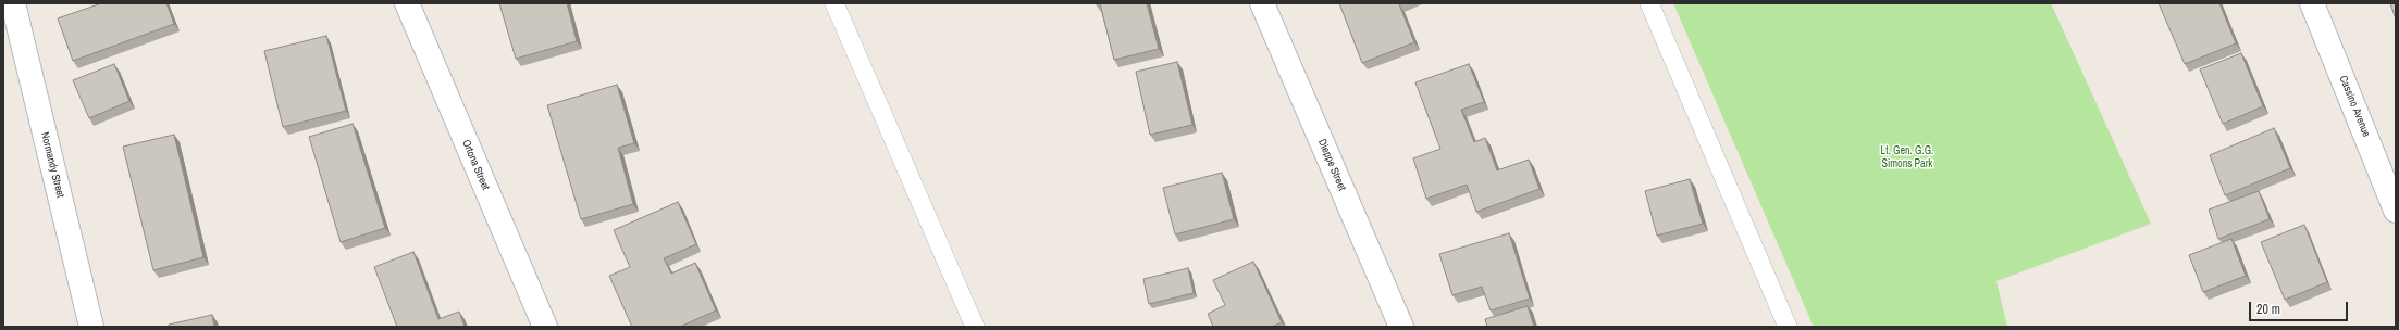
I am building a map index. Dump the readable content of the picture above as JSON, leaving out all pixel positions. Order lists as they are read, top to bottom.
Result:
{
  "streets": {
    "street": [
      "Cassino Avenue",
      "Normandy Street",
      "Ortona Street",
      "Dieppe Street"
    ]
  },
  "parks": ["Lt. Gen. G.G. Simons Park"],
  "scale_bar": "20 m"
}
